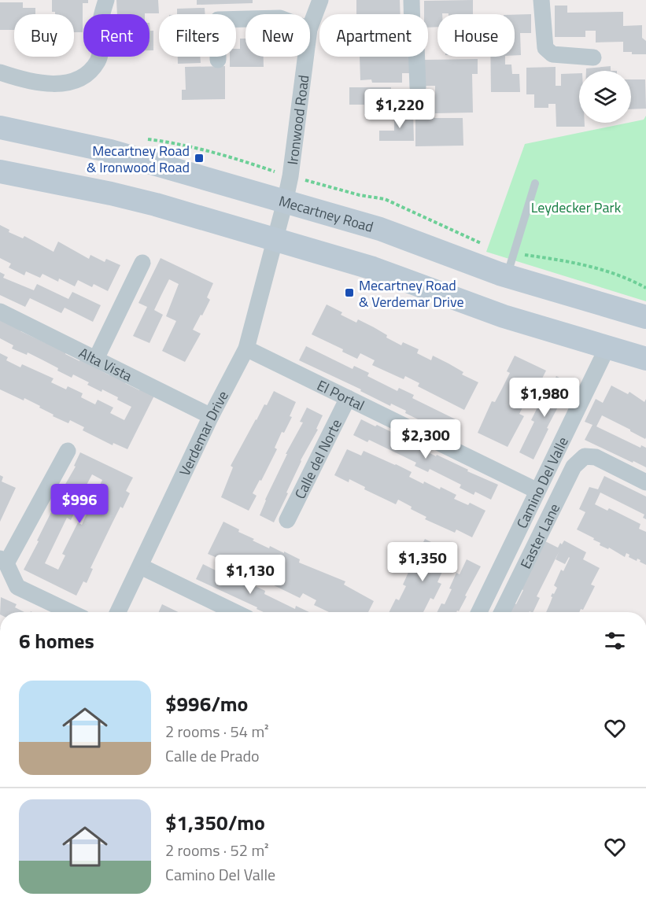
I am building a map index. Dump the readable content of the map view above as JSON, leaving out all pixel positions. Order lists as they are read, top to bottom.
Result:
{
  "streets": {
    "main road": ["Mecartney Road"],
    "street": [
      "Ironwood Road",
      "Alta Vista",
      "El Portal",
      "Verdemar Drive",
      "Calle del Norte",
      "Camino Del Valle",
      "Easter Lane"
    ]
  },
  "crossings": [
    ["Ironwood Road", "Mecartney Road"],
    ["Ironwood Road", "Verdemar Drive"],
    ["Alta Vista", "Verdemar Drive"],
    ["El Portal", "Verdemar Drive"],
    ["El Portal", "Calle del Norte"],
    ["El Portal", "Camino Del Valle"]
  ],
  "parks": ["Leydecker Park"],
  "places": {
    "transit": ["Mecartney Road & Ironwood Road", "Mecartney Road & Verdemar Drive"]
  },
  "page": {
    "chip": [
      "Buy",
      "Rent",
      "Filters",
      "New",
      "Apartment",
      "House"
    ],
    "price": [
      "$1,220",
      "$1,980",
      "$2,300",
      "$996",
      "$1,350",
      "$1,130"
    ],
    "heading": "6 homes",
    "list": [
      {
        "name": "$996/mo",
        "note": "2 rooms · 54 m² · Calle de Prado"
      },
      {
        "name": "$1,350/mo",
        "note": "2 rooms · 52 m² · Camino Del Valle"
      }
    ]
  }
}
